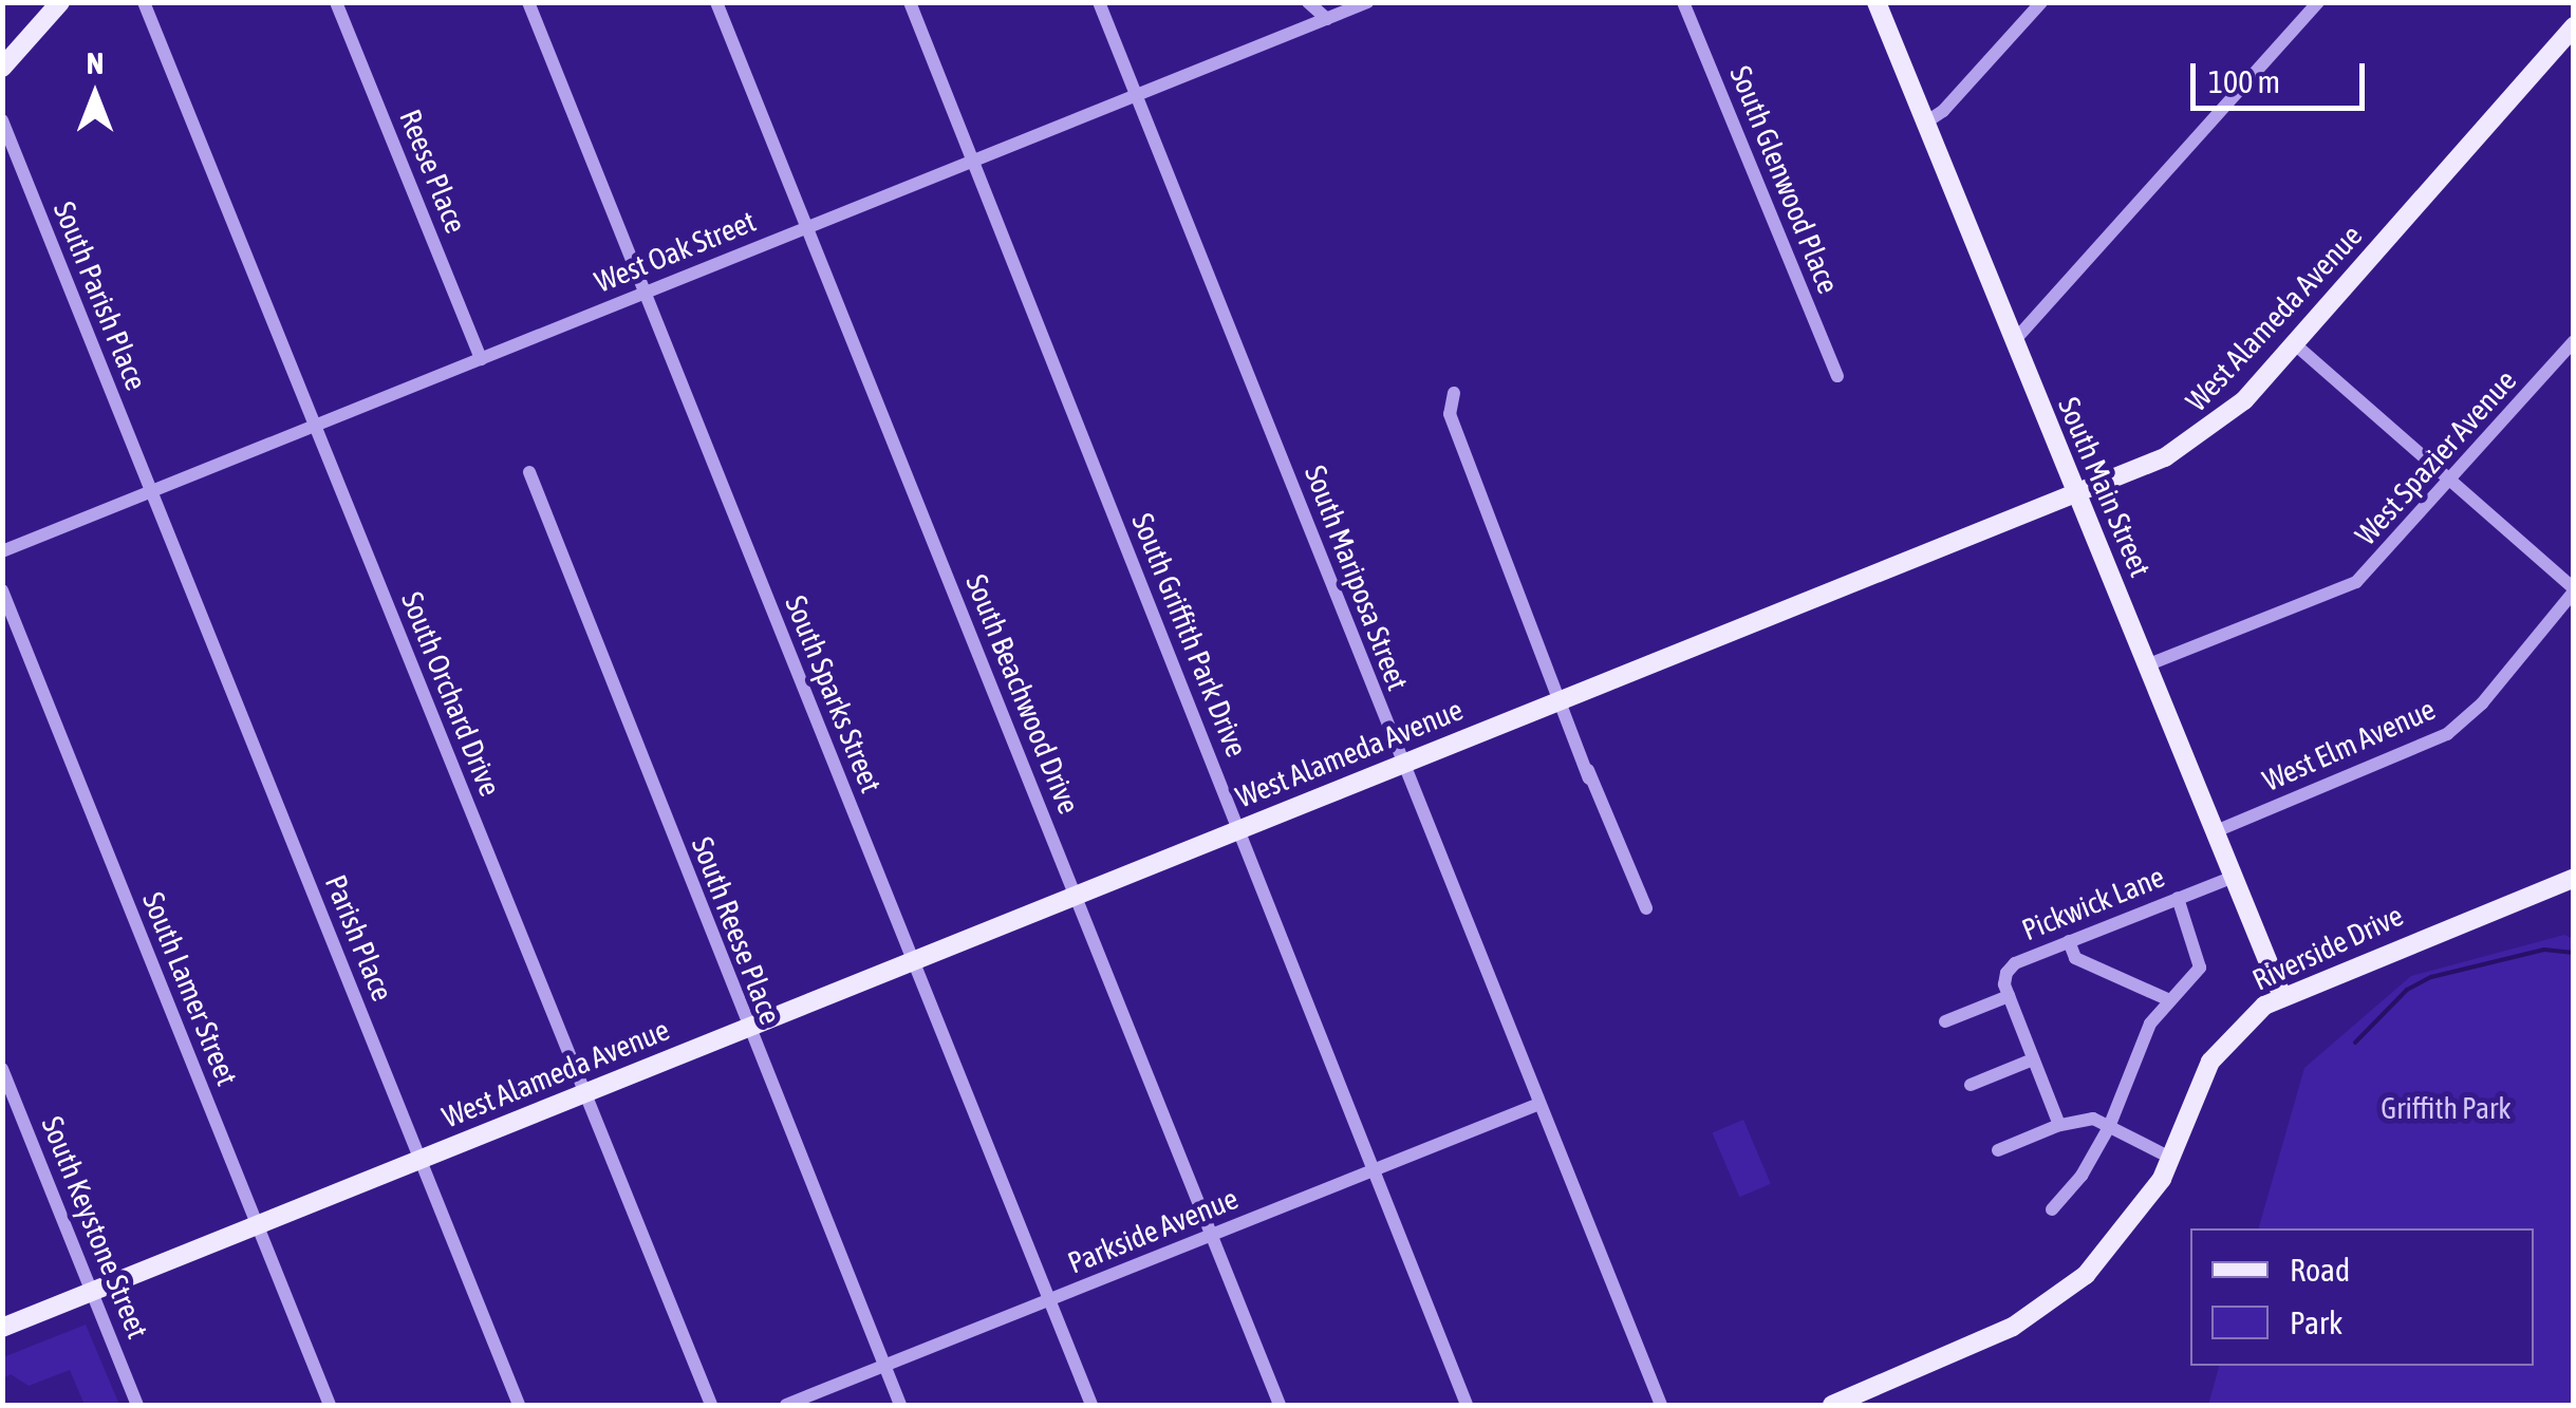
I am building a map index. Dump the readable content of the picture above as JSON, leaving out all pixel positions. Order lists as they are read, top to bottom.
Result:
{
  "streets": {
    "main road": ["West Alameda Avenue", "South Main Street", "Riverside Drive"],
    "street": [
      "Reese Place",
      "South Glenwood Place",
      "West Oak Street",
      "South Parish Place",
      "West Spazier Avenue",
      "South Mariposa Street",
      "South Griffith Park Drive",
      "South Orchard Drive",
      "South Sparks Street",
      "South Beachwood Drive",
      "West Elm Avenue",
      "Pickwick Lane",
      "South Reese Place",
      "Parish Place",
      "South Lamer Street",
      "South Keystone Street",
      "Parkside Avenue"
    ]
  },
  "crossings": [
    ["Reese Place", "West Oak Street"],
    ["West Oak Street", "South Parish Place"],
    ["West Oak Street", "South Mariposa Street"],
    ["West Oak Street", "South Griffith Park Drive"],
    ["West Oak Street", "South Orchard Drive"],
    ["West Oak Street", "South Sparks Street"],
    ["West Oak Street", "South Beachwood Drive"],
    ["West Oak Street", "Parish Place"],
    ["South Parish Place", "Parish Place"],
    ["West Alameda Avenue", "South Main Street"],
    ["West Alameda Avenue", "South Mariposa Street"],
    ["West Alameda Avenue", "South Griffith Park Drive"],
    ["West Alameda Avenue", "South Orchard Drive"],
    ["West Alameda Avenue", "South Sparks Street"],
    ["West Alameda Avenue", "South Beachwood Drive"],
    ["West Alameda Avenue", "South Reese Place"],
    ["West Alameda Avenue", "Parish Place"],
    ["West Alameda Avenue", "South Lamer Street"],
    ["West Alameda Avenue", "South Keystone Street"],
    ["West Spazier Avenue", "South Main Street"],
    ["South Main Street", "West Elm Avenue"],
    ["South Main Street", "Pickwick Lane"],
    ["South Main Street", "Riverside Drive"],
    ["South Mariposa Street", "Parkside Avenue"],
    ["South Griffith Park Drive", "Parkside Avenue"],
    ["South Sparks Street", "Parkside Avenue"],
    ["South Beachwood Drive", "Parkside Avenue"],
    ["South Reese Place", "Parkside Avenue"]
  ],
  "parks": ["Griffith Park"],
  "legend": ["Road", "Park"],
  "scale_bar": "100 m",
  "north": "top"
}
